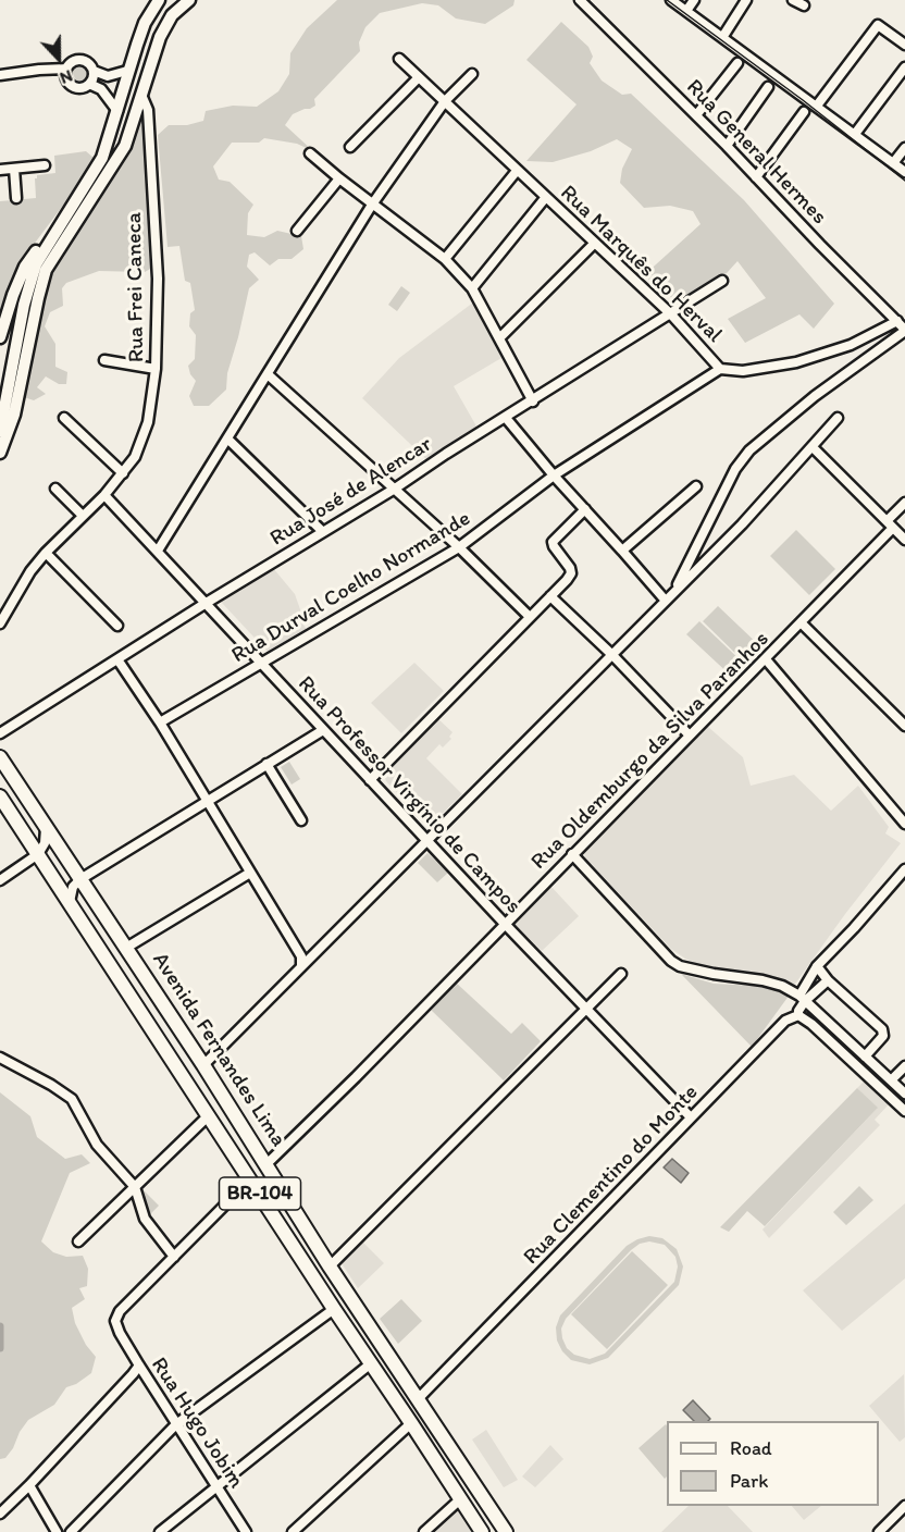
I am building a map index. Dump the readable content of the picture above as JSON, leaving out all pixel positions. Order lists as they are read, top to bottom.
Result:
{
  "streets": {
    "highway": ["Avenida Fernandes Lima", "BR-104"],
    "street": [
      "Rua General Hermes",
      "Rua Marquês do Herval",
      "Rua Frei Caneca",
      "Rua José de Alencar",
      "Rua Durval Coelho Normande",
      "Rua Oldemburgo da Silva Paranhos",
      "Rua Professor Virgínio de Campos",
      "Rua Clementino do Monte",
      "Rua Hugo Jobim"
    ]
  },
  "crossings": [
    ["Rua General Hermes", "Rua Marquês do Herval"],
    ["Rua Marquês do Herval", "Rua José de Alencar"],
    ["Rua Marquês do Herval", "Rua Durval Coelho Normande"],
    ["Rua Frei Caneca", "Rua Professor Virgínio de Campos"],
    ["Rua José de Alencar", "Rua Professor Virgínio de Campos"],
    ["Rua Durval Coelho Normande", "Rua Professor Virgínio de Campos"],
    ["Rua Oldemburgo da Silva Paranhos", "Rua Professor Virgínio de Campos"],
    ["Rua Oldemburgo da Silva Paranhos", "Avenida Fernandes Lima"],
    ["Rua Professor Virgínio de Campos", "Rua Clementino do Monte"],
    ["Avenida Fernandes Lima", "Rua Clementino do Monte"]
  ],
  "legend": ["Road", "Park"],
  "north": "bottom"
}
